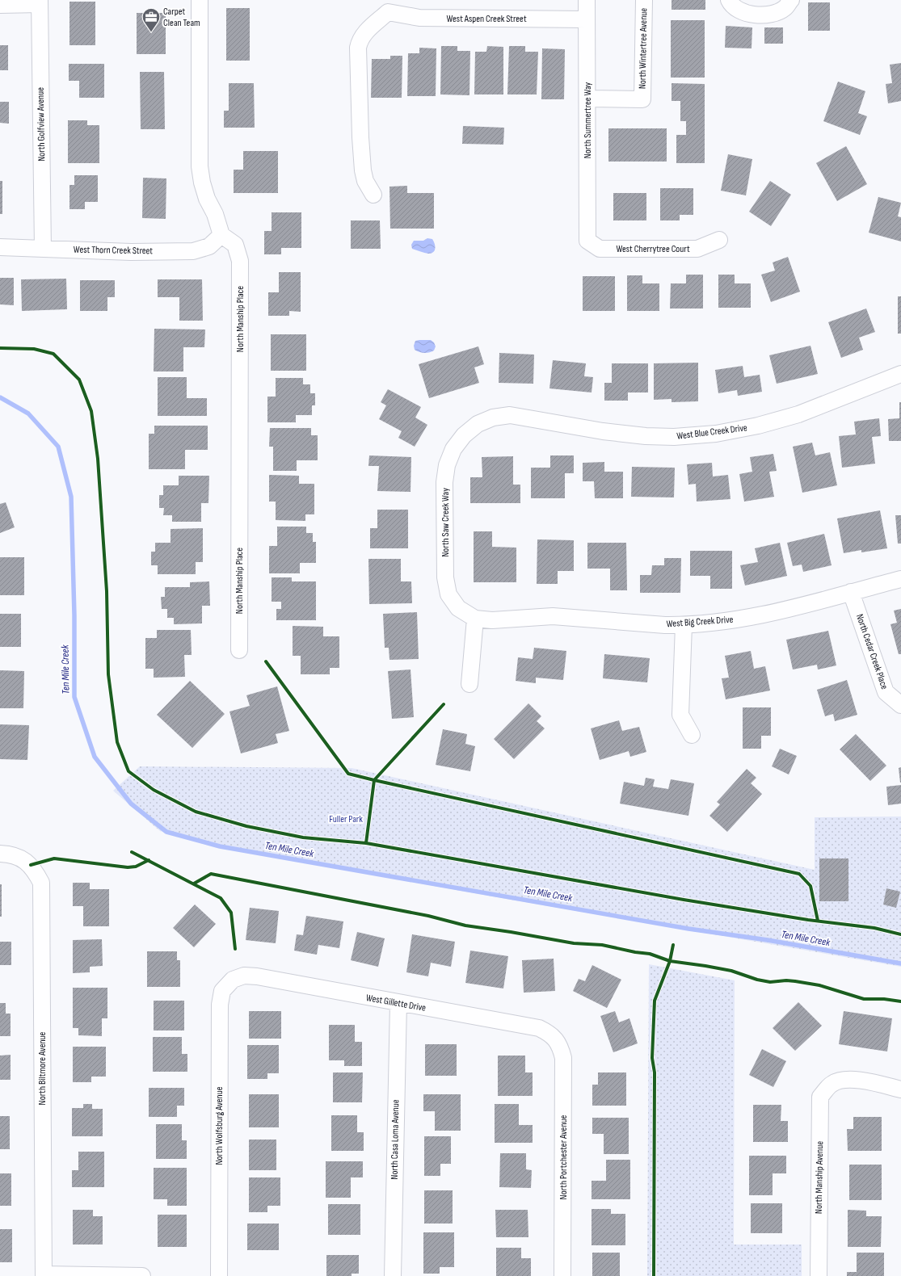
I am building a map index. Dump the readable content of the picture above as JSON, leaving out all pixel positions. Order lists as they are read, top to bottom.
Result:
{
  "streets": {
    "street": [
      "West Aspen Creek Street",
      "North Wintertree Avenue",
      "North Summertree Way",
      "North Golfview Avenue",
      "West Cherrytree Court",
      "West Thorn Creek Street",
      "North Manship Place",
      "West Blue Creek Drive",
      "North Saw Creek Way",
      "West Big Creek Drive",
      "North Cedar Creek Place",
      "West Gillette Drive",
      "North Biltmore Avenue",
      "North Wolfsburg Avenue",
      "North Casa Loma Avenue",
      "North Portchester Avenue",
      "North Manship Avenue"
    ]
  },
  "crossings": [
    ["West Aspen Creek Street", "North Summertree Way"],
    ["North Wintertree Avenue", "North Summertree Way"],
    ["North Summertree Way", "West Cherrytree Court"],
    ["North Golfview Avenue", "West Thorn Creek Street"],
    ["West Thorn Creek Street", "North Manship Place"],
    ["West Blue Creek Drive", "North Saw Creek Way"],
    ["North Saw Creek Way", "West Big Creek Drive"],
    ["West Big Creek Drive", "North Cedar Creek Place"],
    ["West Gillette Drive", "North Wolfsburg Avenue"],
    ["West Gillette Drive", "North Casa Loma Avenue"],
    ["West Gillette Drive", "North Portchester Avenue"]
  ],
  "water": ["Ten Mile Creek"],
  "parks": ["Fuller Park"],
  "places": {
    "office": ["Carpet Clean Team"]
  }
}
